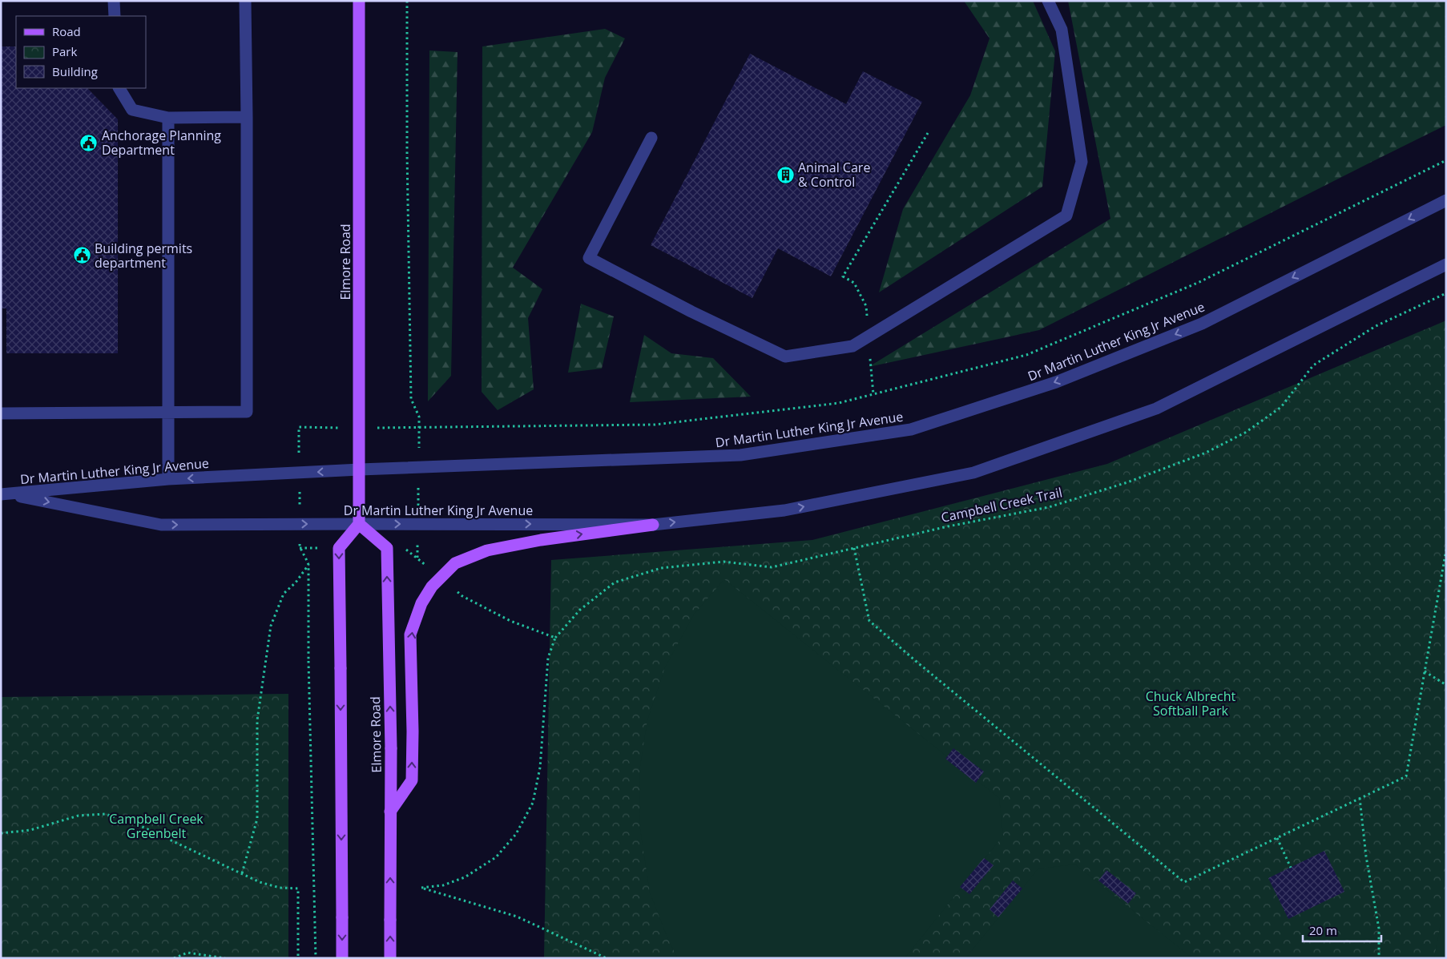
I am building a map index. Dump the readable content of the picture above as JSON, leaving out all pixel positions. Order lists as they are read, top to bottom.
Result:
{
  "streets": {
    "main road": ["Elmore Road"],
    "street": ["Dr Martin Luther King Jr Avenue"],
    "path": ["Campbell Creek Trail"]
  },
  "crossings": [
    ["Elmore Road", "Dr Martin Luther King Jr Avenue"]
  ],
  "parks": ["Chuck Albrecht Softball Park", "Campbell Creek Greenbelt"],
  "places": {
    "public building": ["Anchorage Planning Department", "Building permits department"],
    "building": ["Animal Care & Control"]
  },
  "legend": ["Road", "Park", "Building"],
  "scale_bar": "20 m"
}
